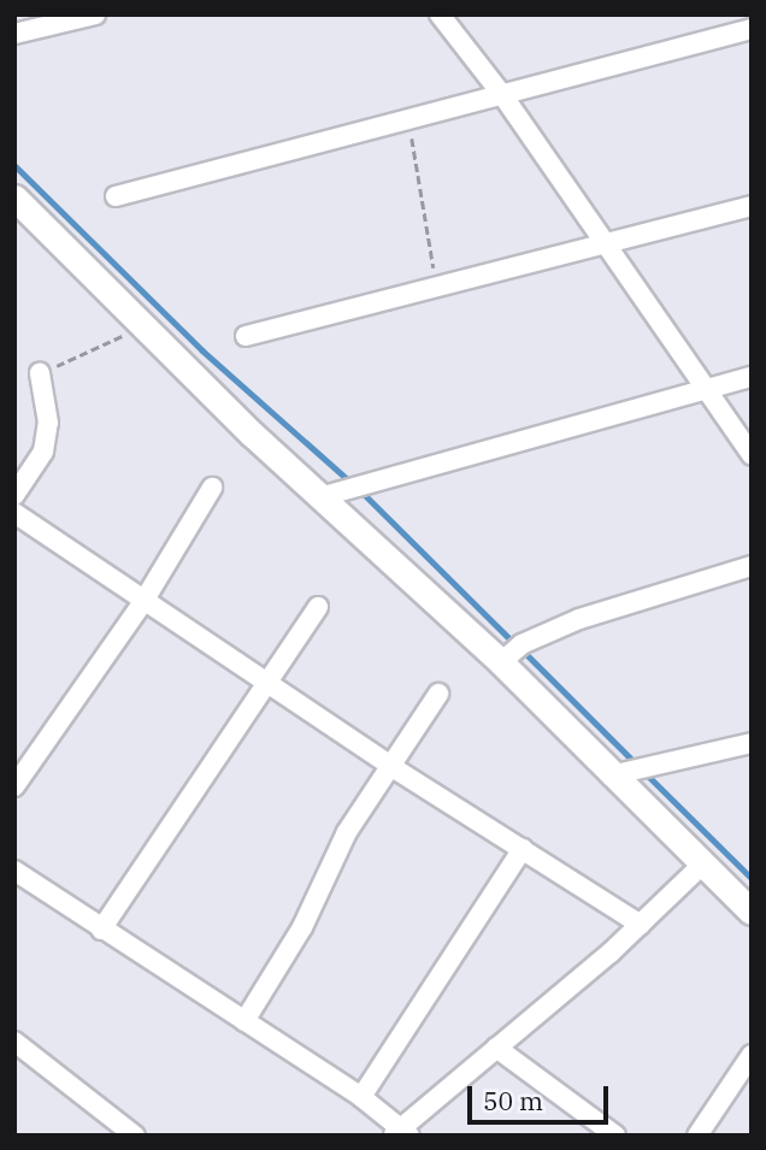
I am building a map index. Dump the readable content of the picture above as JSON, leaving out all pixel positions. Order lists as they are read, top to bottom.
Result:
{
  "scale_bar": "50 m"
}
